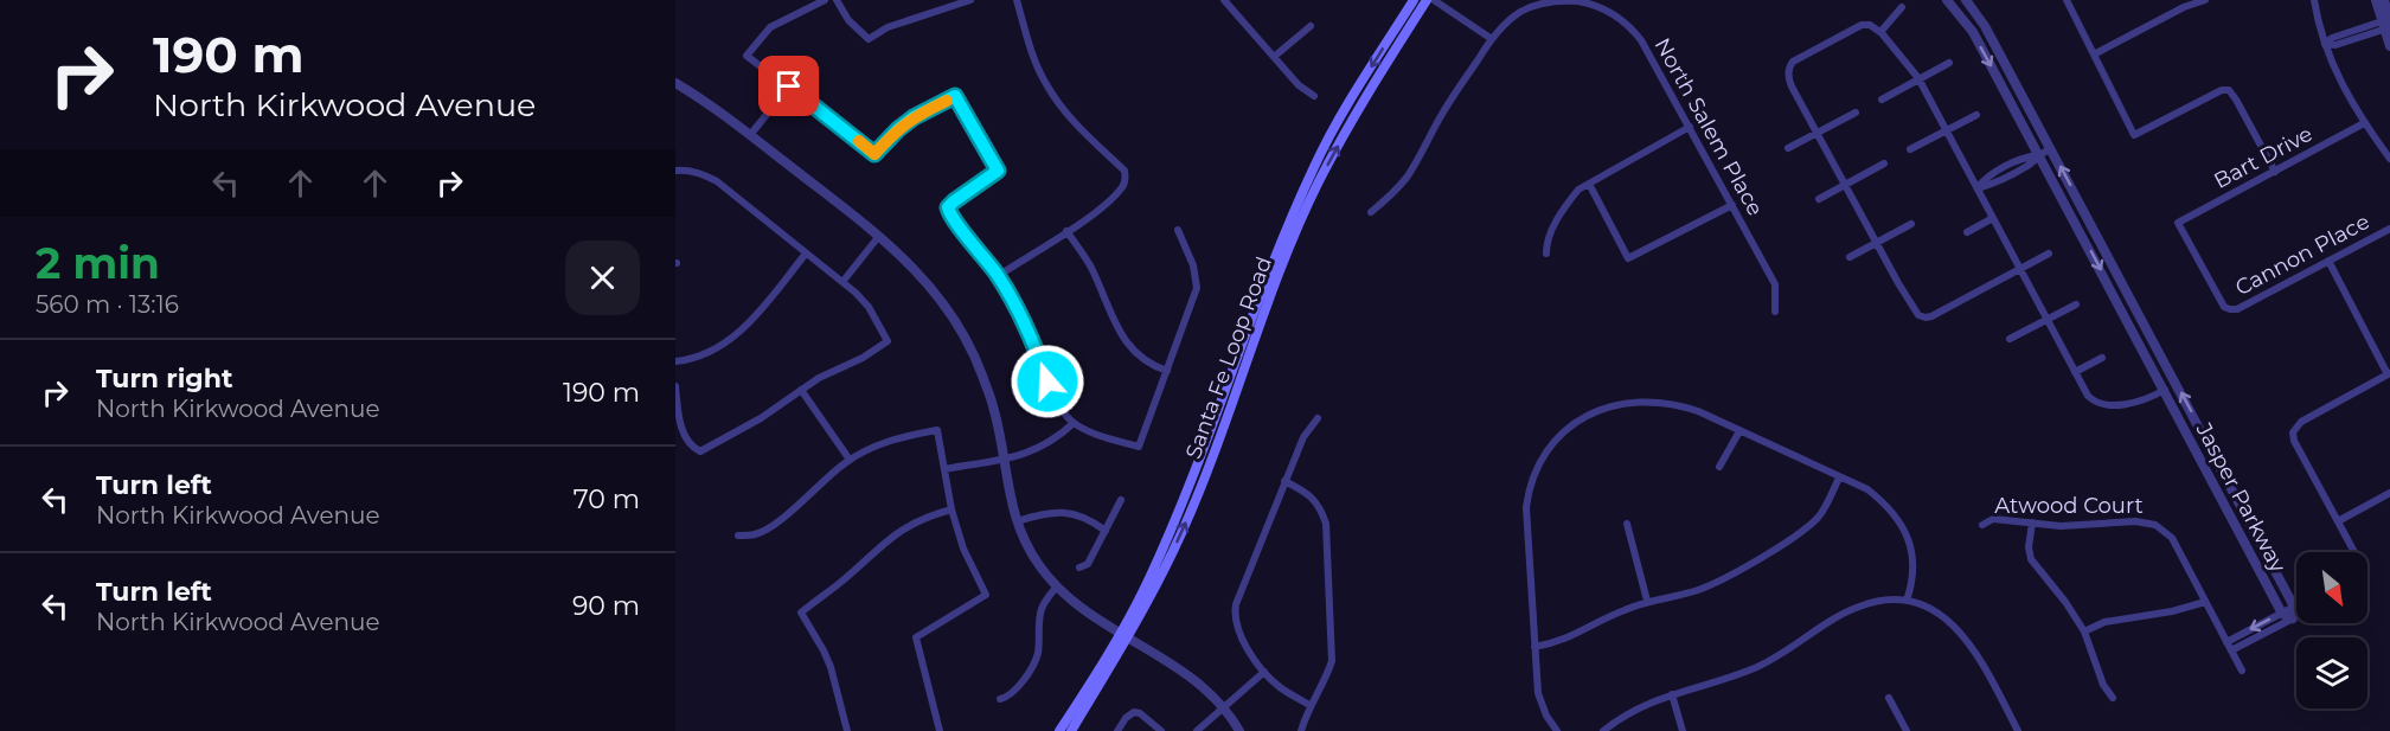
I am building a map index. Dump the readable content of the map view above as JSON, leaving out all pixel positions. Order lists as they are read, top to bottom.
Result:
{
  "streets": {
    "main road": ["Santa Fe Loop Road"],
    "street": [
      "North Salem Place",
      "Bart Drive",
      "Cannon Place",
      "Jasper Parkway",
      "Atwood Court"
    ]
  },
  "crossings": [
    ["Bart Drive", "Cannon Place"]
  ],
  "north": "bottom right",
  "page": {
    "turn": ["190 m", "North Kirkwood Avenue"],
    "heading": ["2 min", "560 m · 13:16"],
    "list": [
      {
        "name": "Turn right",
        "note": "North Kirkwood Avenue",
        "value": "190 m"
      },
      {
        "name": "Turn left",
        "note": "North Kirkwood Avenue",
        "value": "70 m"
      },
      {
        "name": "Turn left",
        "note": "North Kirkwood Avenue",
        "value": "90 m"
      }
    ]
  }
}
